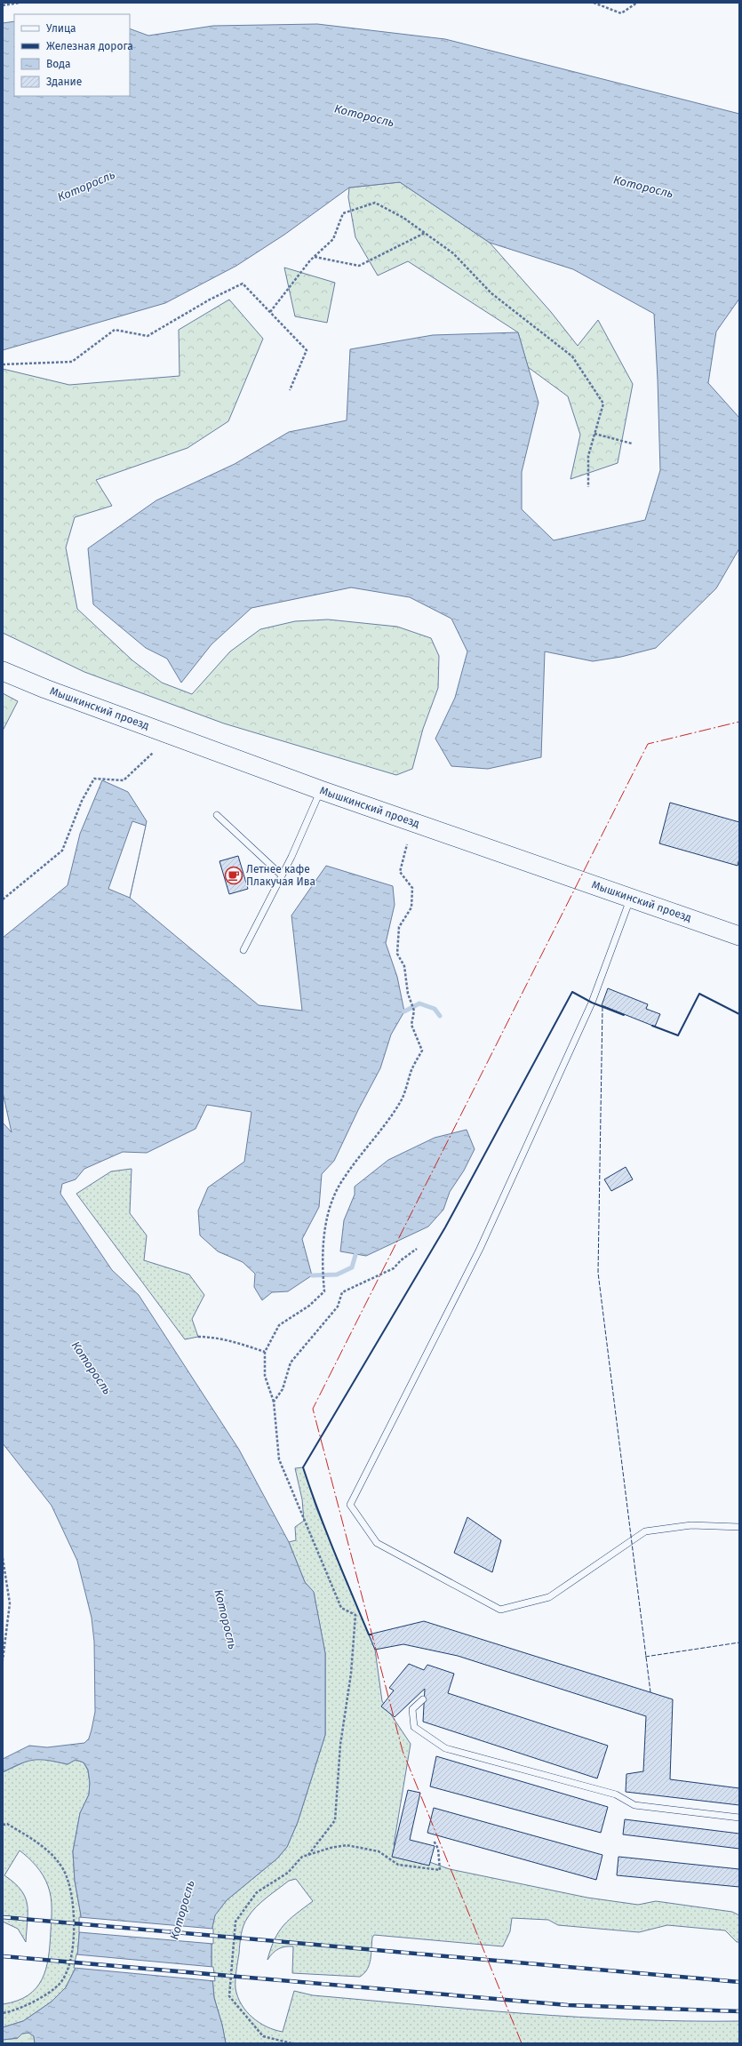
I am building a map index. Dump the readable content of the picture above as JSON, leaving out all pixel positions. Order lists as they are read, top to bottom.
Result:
{
  "streets": {
    "main road": ["Мышкинский проезд"]
  },
  "water": ["Которосль"],
  "places": {
    "cafe": ["Летнее кафе Плакучая Ива"]
  },
  "legend": [
    "Улица",
    "Железная дорога",
    "Вода",
    "Здание"
  ]
}
